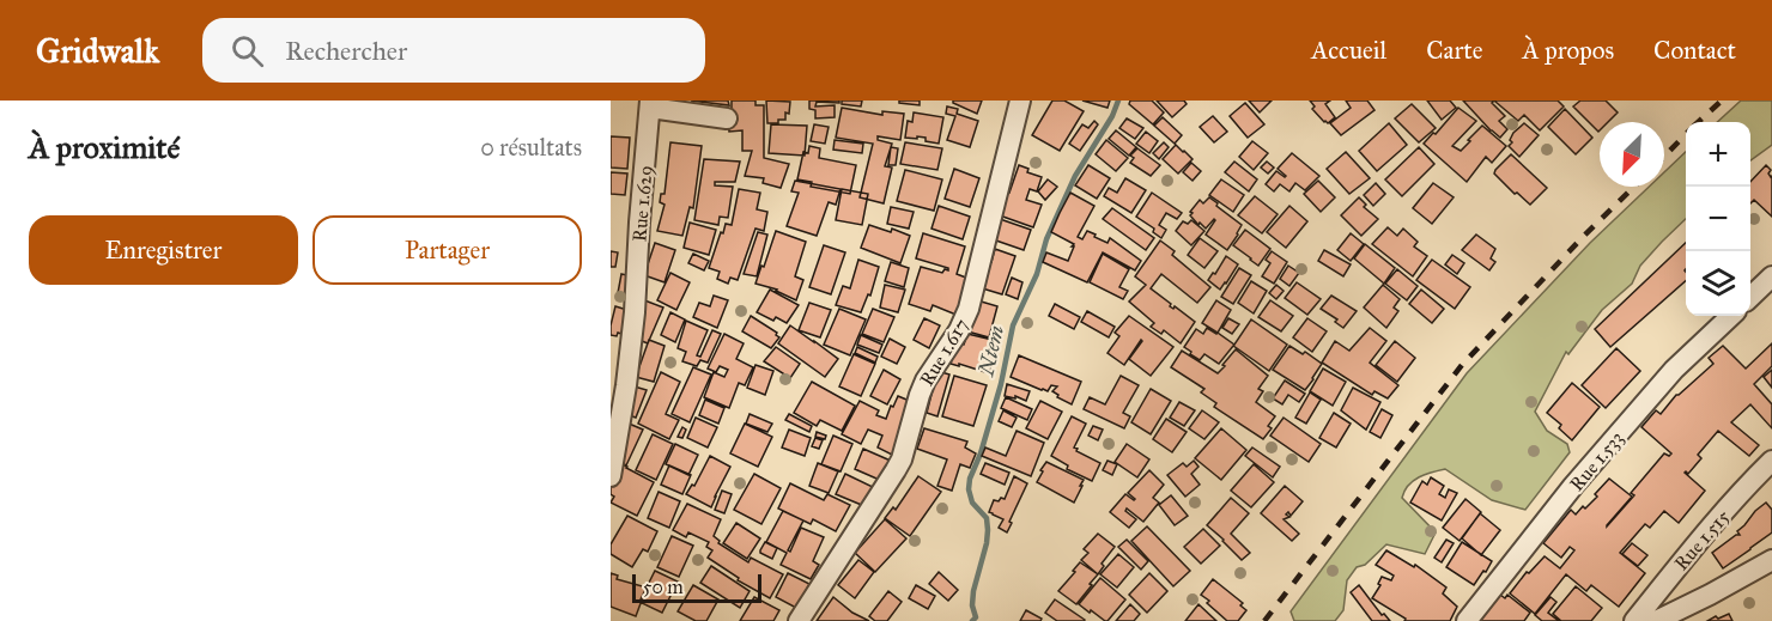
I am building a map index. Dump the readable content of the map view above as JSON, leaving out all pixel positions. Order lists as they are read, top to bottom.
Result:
{
  "streets": {
    "street": [
      "Rue 1.629",
      "Rue 1.617",
      "Rue 1.533",
      "Rue 1.515"
    ]
  },
  "water": ["Ntem"],
  "scale_bar": "50 m",
  "north": "bottom left",
  "page": {
    "header": "Gridwalk",
    "search": "Rechercher",
    "nav": [
      "Accueil",
      "Carte",
      "À propos",
      "Contact"
    ],
    "heading": ["À proximité", "0 résultats"],
    "map_buttons": ["+", "−"],
    "buttons": ["Enregistrer", "Partager"],
    "scale": "50 m"
  }
}
